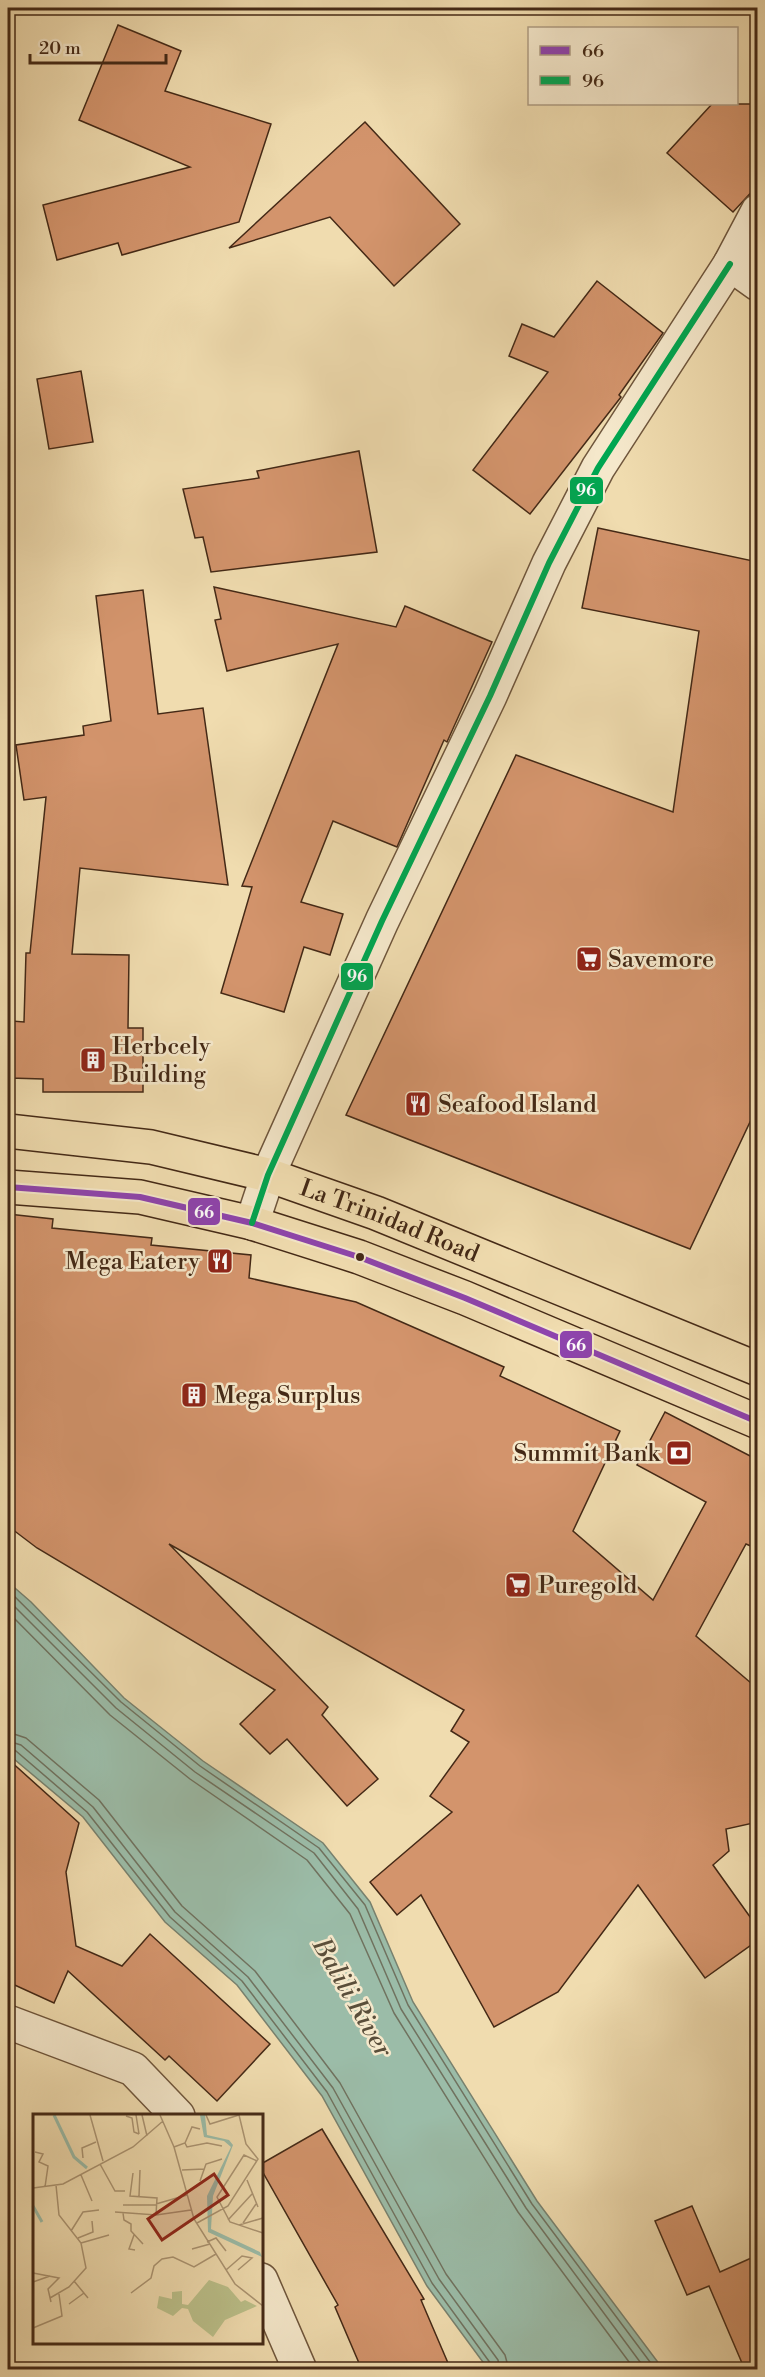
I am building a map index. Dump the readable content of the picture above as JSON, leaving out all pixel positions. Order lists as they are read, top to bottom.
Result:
{
  "streets": {
    "highway": ["La Trinidad Road"]
  },
  "water": ["Balili River"],
  "places": {
    "supermarket": ["Savemore", "Puregold"],
    "building": ["Herbcely Building", "Mega Surplus"],
    "restaurant": ["Seafood Island", "Mega Eatery"],
    "bank": ["Summit Bank"]
  },
  "lines": ["transit line 96", "transit line 66"],
  "legend": ["66", "96"],
  "scale_bar": "20 m"
}
